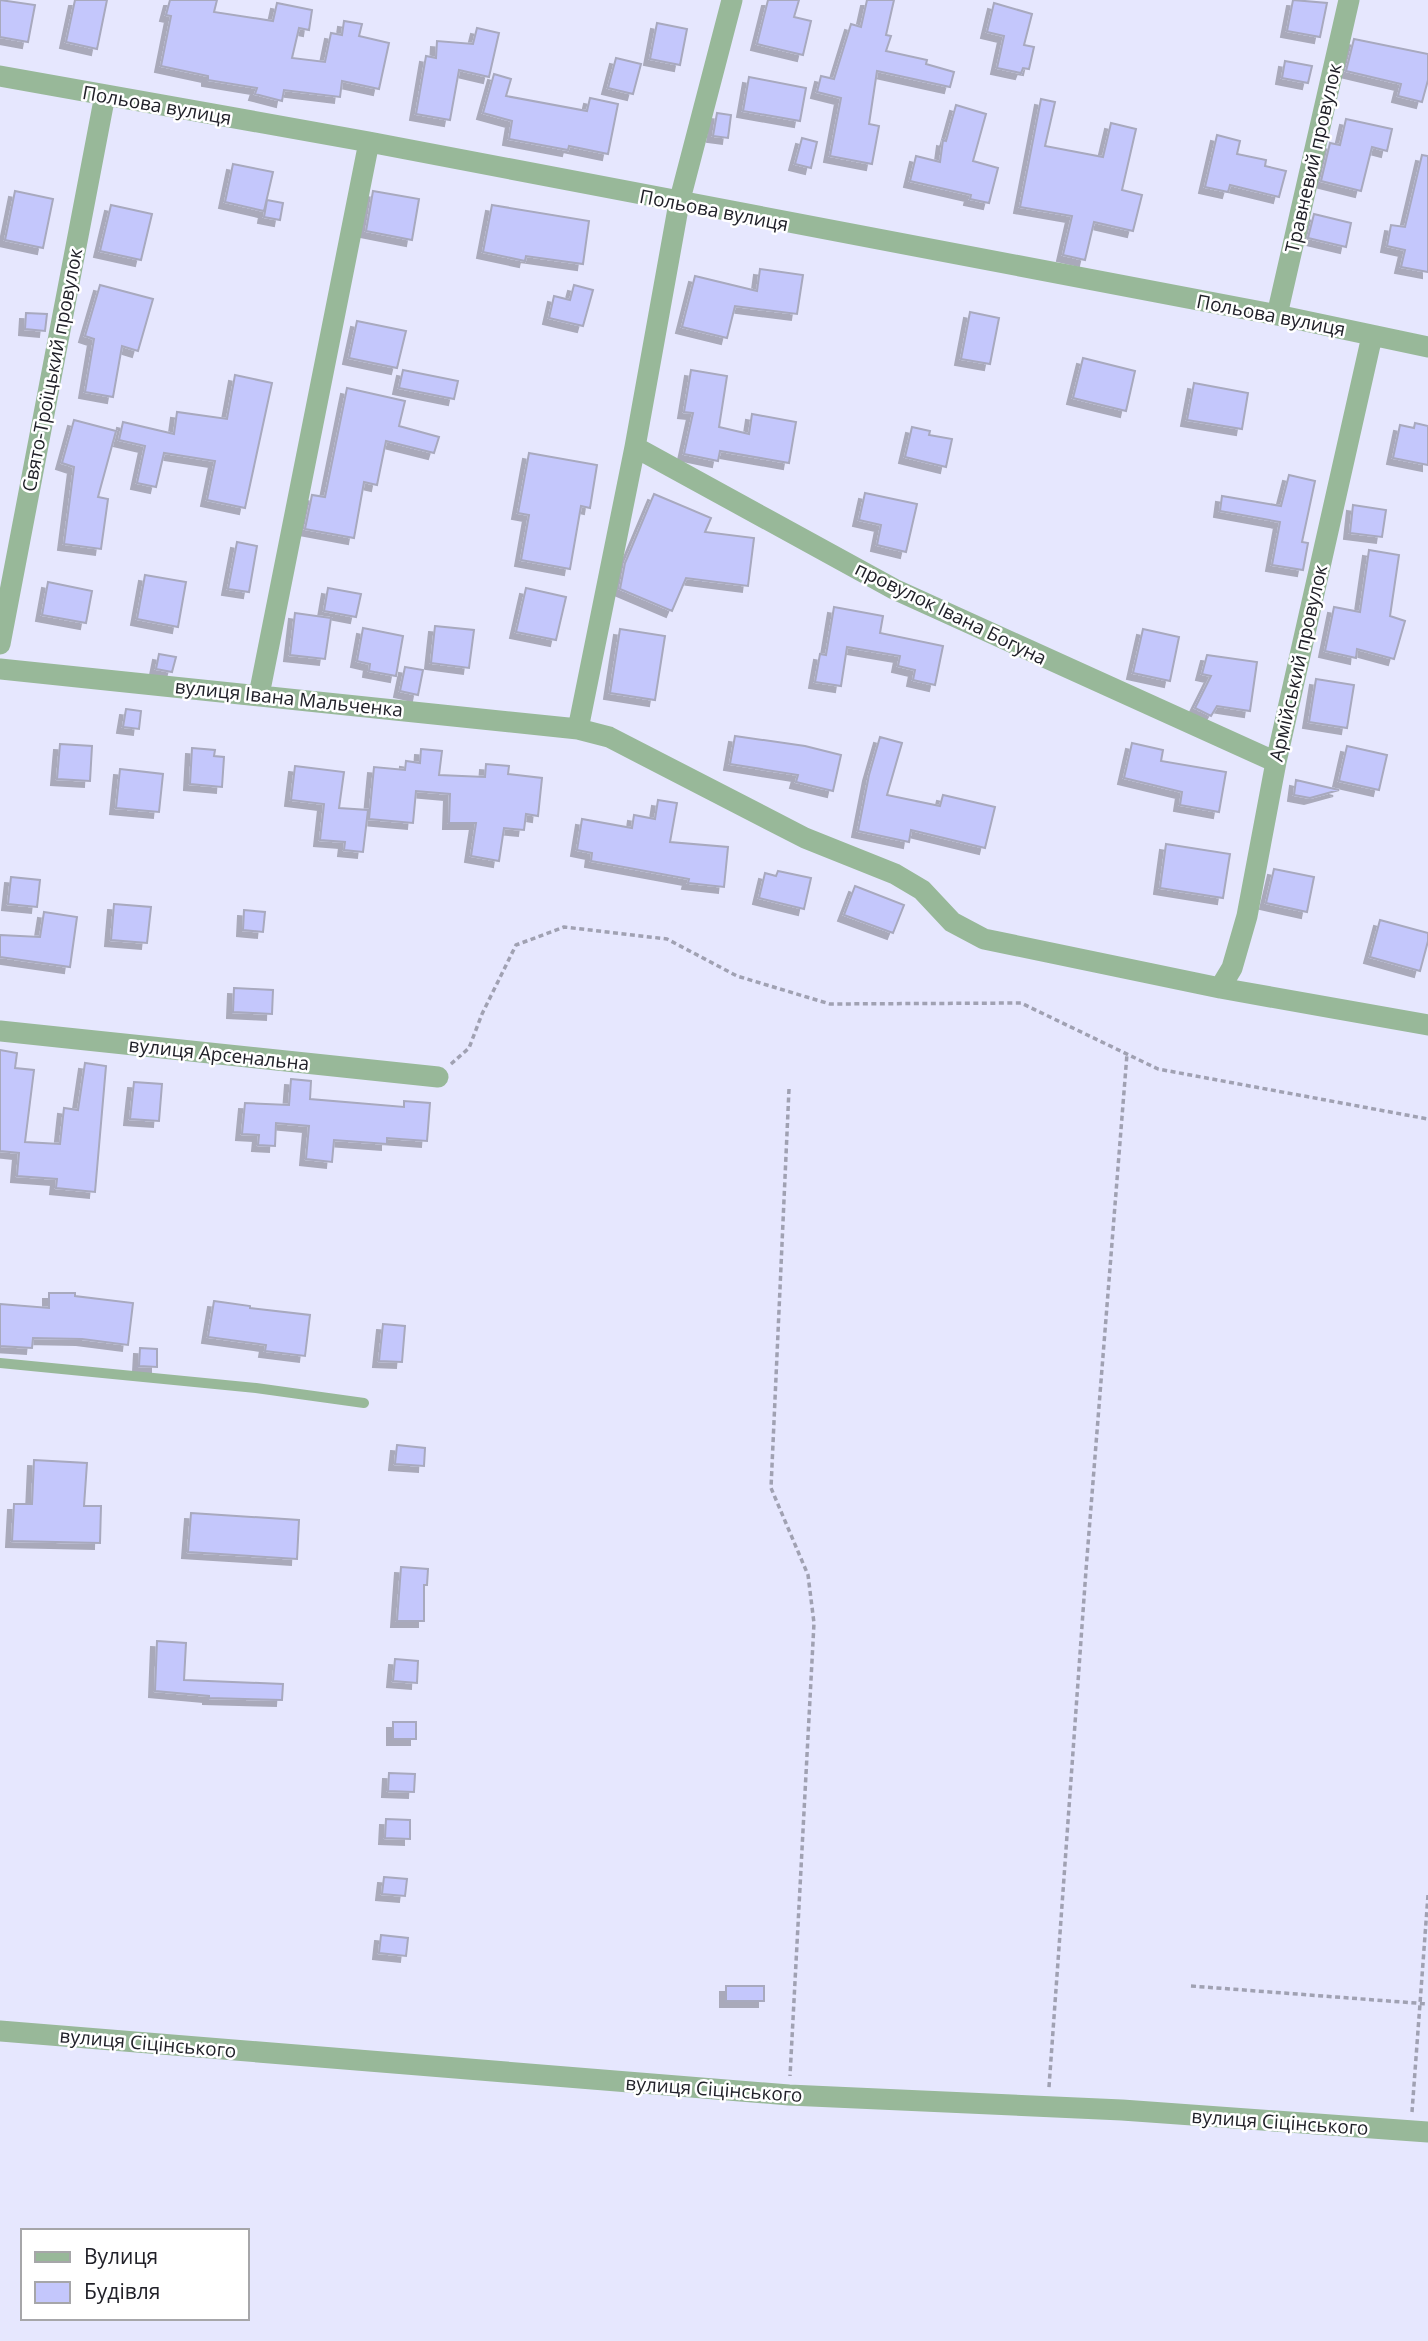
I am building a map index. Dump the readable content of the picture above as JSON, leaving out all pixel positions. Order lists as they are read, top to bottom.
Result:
{
  "streets": {
    "street": [
      "Польова вулиця",
      "Травневий провулок",
      "Свято-Троїцький провулок",
      "провулок Івана Богуна",
      "Армійський провулок",
      "вулиця Івана Мальченка",
      "вулиця Арсенальна",
      "вулиця Сіцінського"
    ]
  },
  "crossings": [
    ["Польова вулиця", "Травневий провулок"],
    ["Польова вулиця", "Свято-Троїцький провулок"],
    ["Польова вулиця", "Армійський провулок"],
    ["провулок Івана Богуна", "Армійський провулок"],
    ["Армійський провулок", "вулиця Івана Мальченка"]
  ],
  "legend": ["Вулиця", "Будівля"]
}
